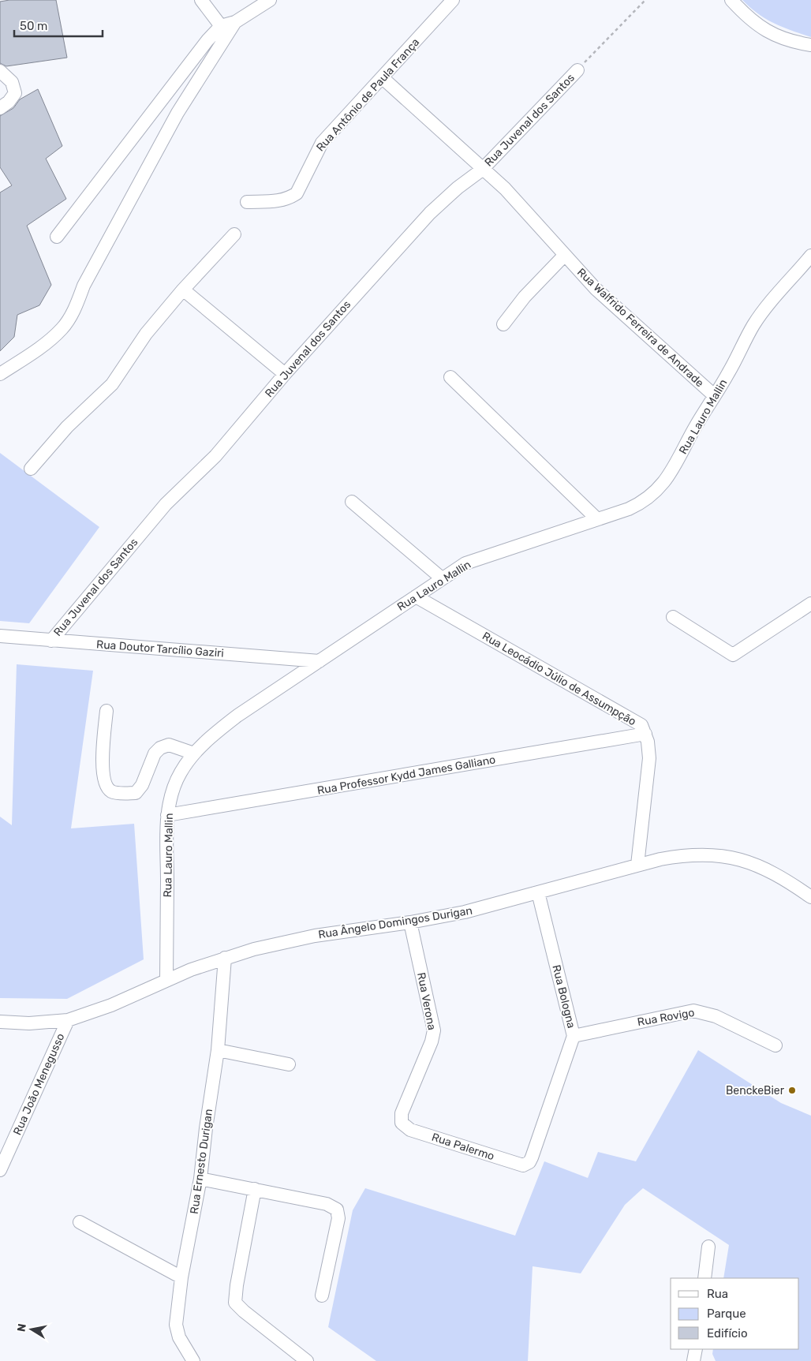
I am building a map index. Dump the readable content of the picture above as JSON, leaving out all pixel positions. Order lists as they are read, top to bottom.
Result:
{
  "streets": {
    "street": [
      "Rua Antônio de Paula França",
      "Rua Juvenal dos Santos",
      "Rua Walfrido Ferreira de Andrade",
      "Rua Lauro Mallin",
      "Rua Doutor Tarcílio Gaziri",
      "Rua Leocádio Júlio de Assumpção",
      "Rua Professor Kydd James Galliano",
      "Rua Ângelo Domingos Durigan",
      "Rua Bologna",
      "Rua Verona",
      "Rua Rovigo",
      "Rua João Menegusso",
      "Rua Palermo",
      "Rua Ernesto Durigan"
    ]
  },
  "crossings": [
    ["Rua Antônio de Paula França", "Rua Walfrido Ferreira de Andrade"],
    ["Rua Juvenal dos Santos", "Rua Walfrido Ferreira de Andrade"],
    ["Rua Juvenal dos Santos", "Rua Doutor Tarcílio Gaziri"],
    ["Rua Walfrido Ferreira de Andrade", "Rua Lauro Mallin"],
    ["Rua Lauro Mallin", "Rua Doutor Tarcílio Gaziri"],
    ["Rua Lauro Mallin", "Rua Leocádio Júlio de Assumpção"],
    ["Rua Lauro Mallin", "Rua Professor Kydd James Galliano"],
    ["Rua Lauro Mallin", "Rua Ângelo Domingos Durigan"],
    ["Rua Leocádio Júlio de Assumpção", "Rua Professor Kydd James Galliano"],
    ["Rua Leocádio Júlio de Assumpção", "Rua Ângelo Domingos Durigan"],
    ["Rua Ângelo Domingos Durigan", "Rua Bologna"],
    ["Rua Ângelo Domingos Durigan", "Rua Verona"],
    ["Rua Ângelo Domingos Durigan", "Rua João Menegusso"],
    ["Rua Ângelo Domingos Durigan", "Rua Ernesto Durigan"],
    ["Rua Bologna", "Rua Rovigo"],
    ["Rua Bologna", "Rua Palermo"],
    ["Rua Verona", "Rua Palermo"]
  ],
  "places": ["BenckeBier"],
  "legend": ["Rua", "Parque", "Edifício"],
  "scale_bar": "50 m",
  "north": "left"
}
